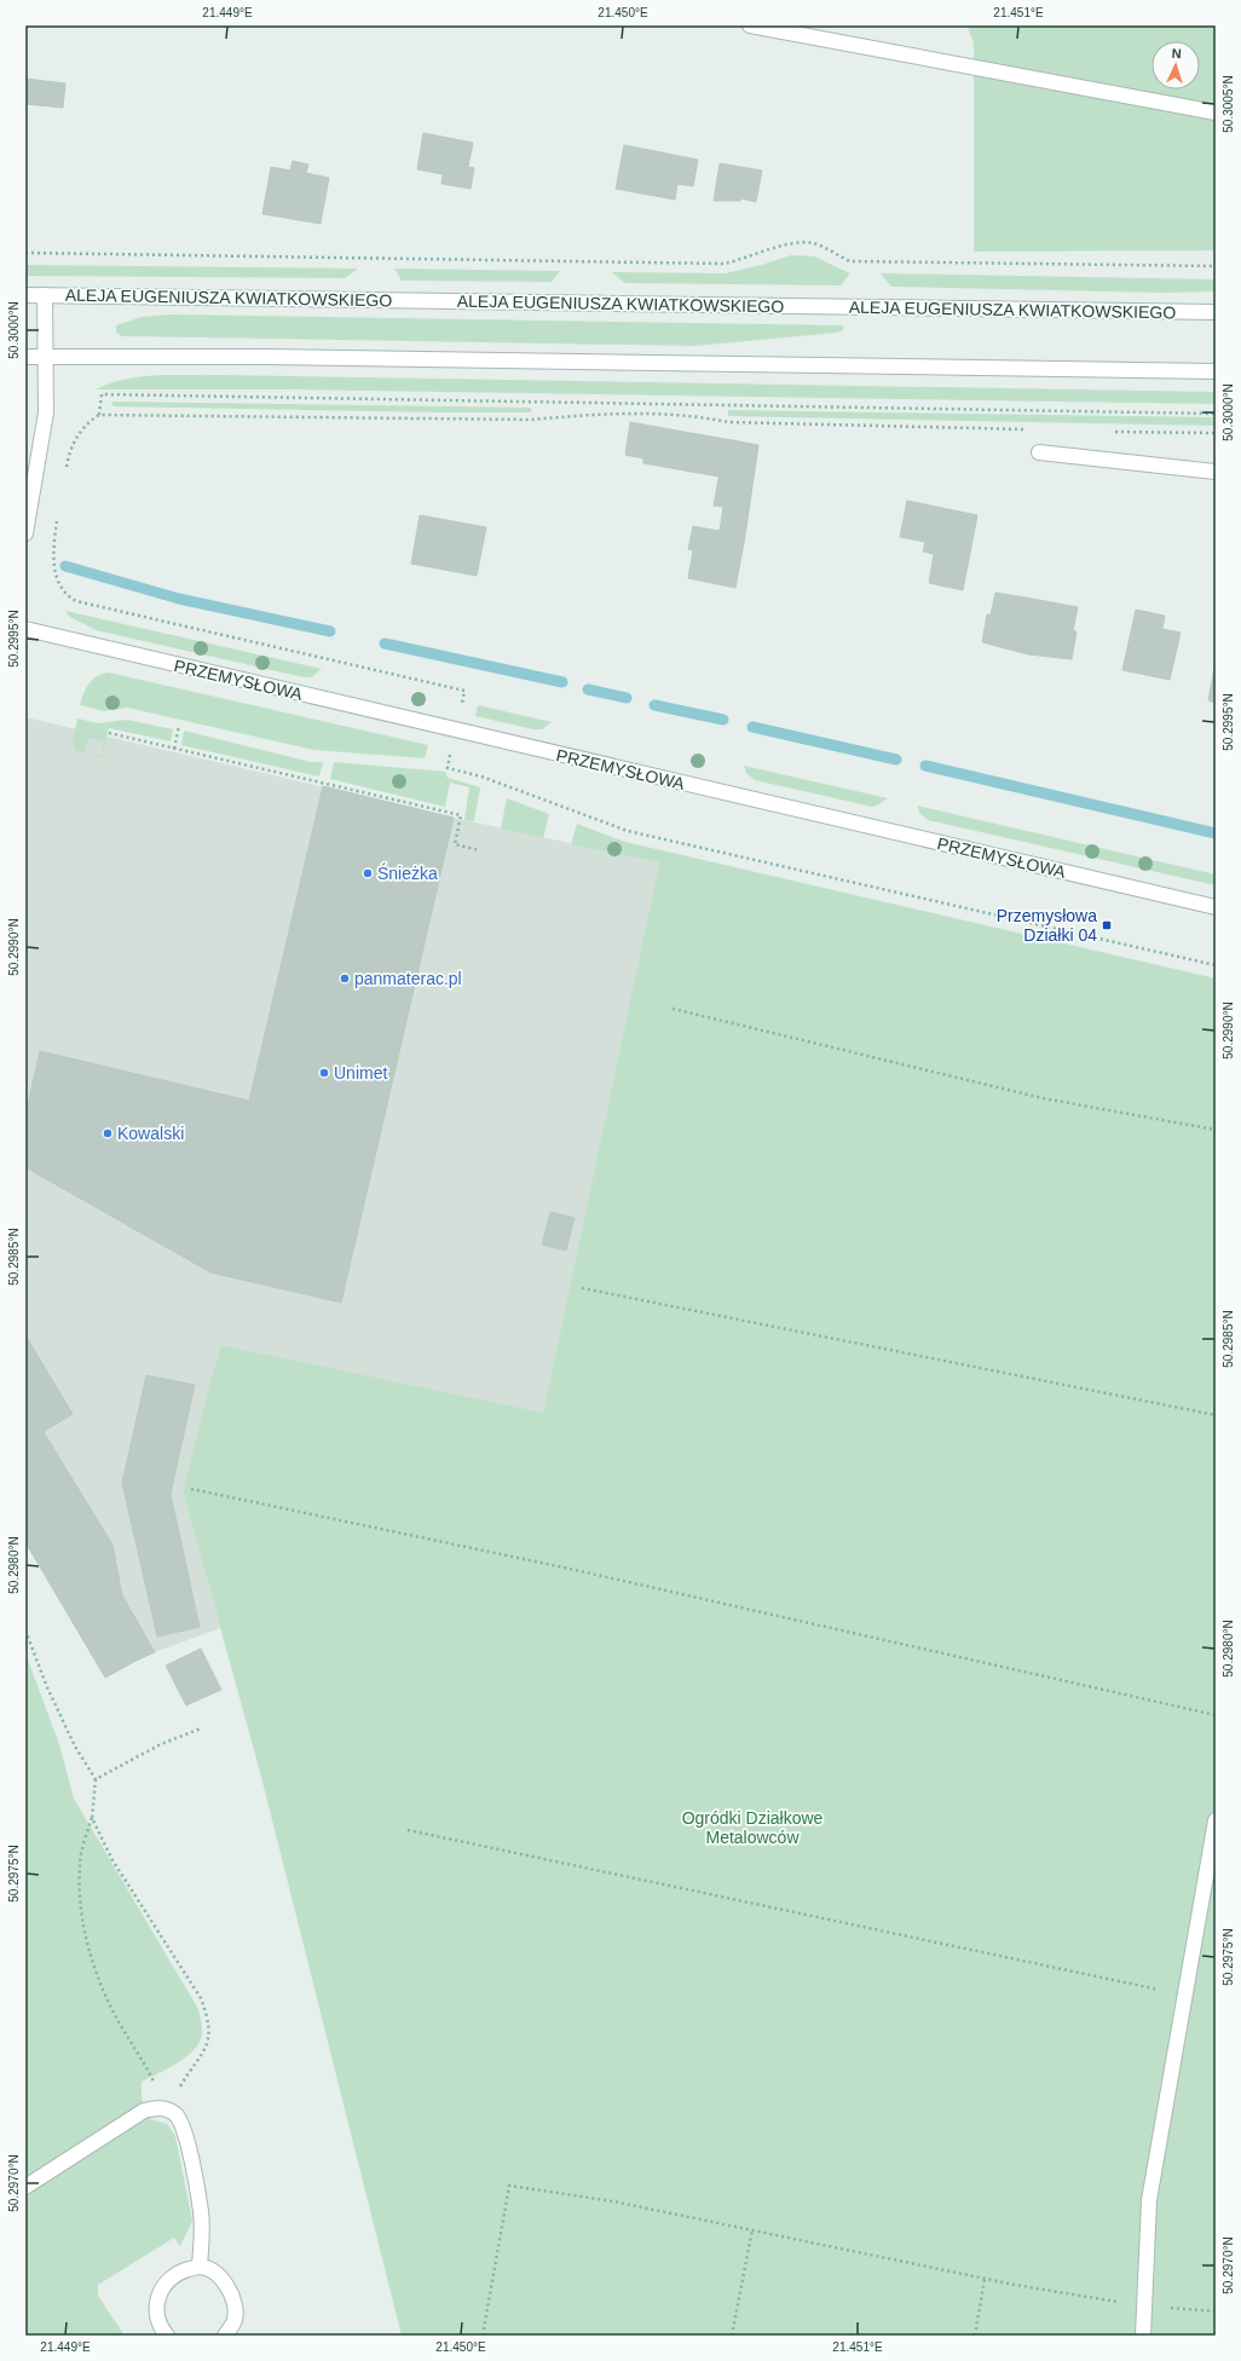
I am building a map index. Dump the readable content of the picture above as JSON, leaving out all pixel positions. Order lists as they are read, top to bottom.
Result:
{
  "streets": {
    "street": ["ALEJA EUGENIUSZA KWIATKOWSKIEGO", "PRZEMYSŁOWA"]
  },
  "parks": ["Ogródki Działkowe Metalowców"],
  "places": {
    "other": [
      "Śnieżka",
      "panmaterac.pl",
      "Unimet",
      "Kowalski"
    ],
    "transit": ["Przemysłowa Działki 04"]
  },
  "north": "top",
  "coordinates": [
    "21.449°E",
    "21.450°E",
    "21.451°E",
    "50.3005°N",
    "50.3000°N",
    "50.2995°N",
    "50.2990°N",
    "50.2985°N",
    "50.2980°N",
    "50.2975°N",
    "50.2970°N"
  ]
}
